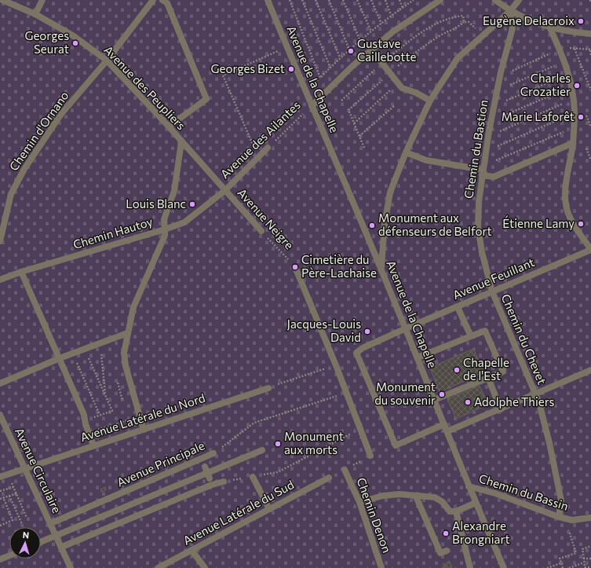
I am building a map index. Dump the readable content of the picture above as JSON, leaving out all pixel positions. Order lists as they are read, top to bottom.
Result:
{
  "streets": {
    "lane": [
      "Avenue de la Chapelle",
      "Avenue des Peupliers",
      "Chemin d'Ornano",
      "Avenue des Ailantes",
      "Chemin du Bastion",
      "Avenue Neigre",
      "Chemin Hautoy",
      "Avenue Feuillant",
      "Chemin du Chevet",
      "Avenue Latérale du Nord",
      "Avenue Principale",
      "Avenue Circulaire",
      "Chemin du Bassin",
      "Avenue Latérale du Sud",
      "Chemin Denon"
    ]
  },
  "crossings": [
    ["Avenue de la Chapelle", "Avenue des Ailantes"],
    ["Avenue de la Chapelle", "Avenue Feuillant"],
    ["Avenue de la Chapelle", "Chemin du Bassin"],
    ["Avenue des Peupliers", "Chemin d'Ornano"],
    ["Avenue des Peupliers", "Avenue des Ailantes"],
    ["Avenue des Peupliers", "Avenue Neigre"],
    ["Avenue des Peupliers", "Chemin Hautoy"],
    ["Avenue des Ailantes", "Avenue Neigre"],
    ["Avenue des Ailantes", "Chemin Hautoy"],
    ["Chemin du Bastion", "Avenue Feuillant"],
    ["Chemin du Bastion", "Chemin du Chevet"],
    ["Avenue Neigre", "Avenue Principale"],
    ["Avenue Feuillant", "Chemin du Chevet"],
    ["Chemin du Chevet", "Chemin du Bassin"],
    ["Avenue Latérale du Nord", "Avenue Circulaire"],
    ["Avenue Principale", "Avenue Circulaire"]
  ],
  "places": [
    "Eugène Delacroix",
    "Georges Seurat",
    "Gustave Caillebotte",
    "Georges Bizet",
    "Charles Crozatier",
    "Marie Laforêt",
    "Louis Blanc",
    "Étienne Lamy",
    "Monument aux défenseurs de Belfort",
    "Cimetière du Père-Lachaise",
    "Jacques-Louis David",
    "Chapelle de l'Est",
    "Monument du souvenir",
    "Adolphe Thiers",
    "Monument aux morts",
    "Alexandre Brongniart"
  ],
  "north": "top"
}
